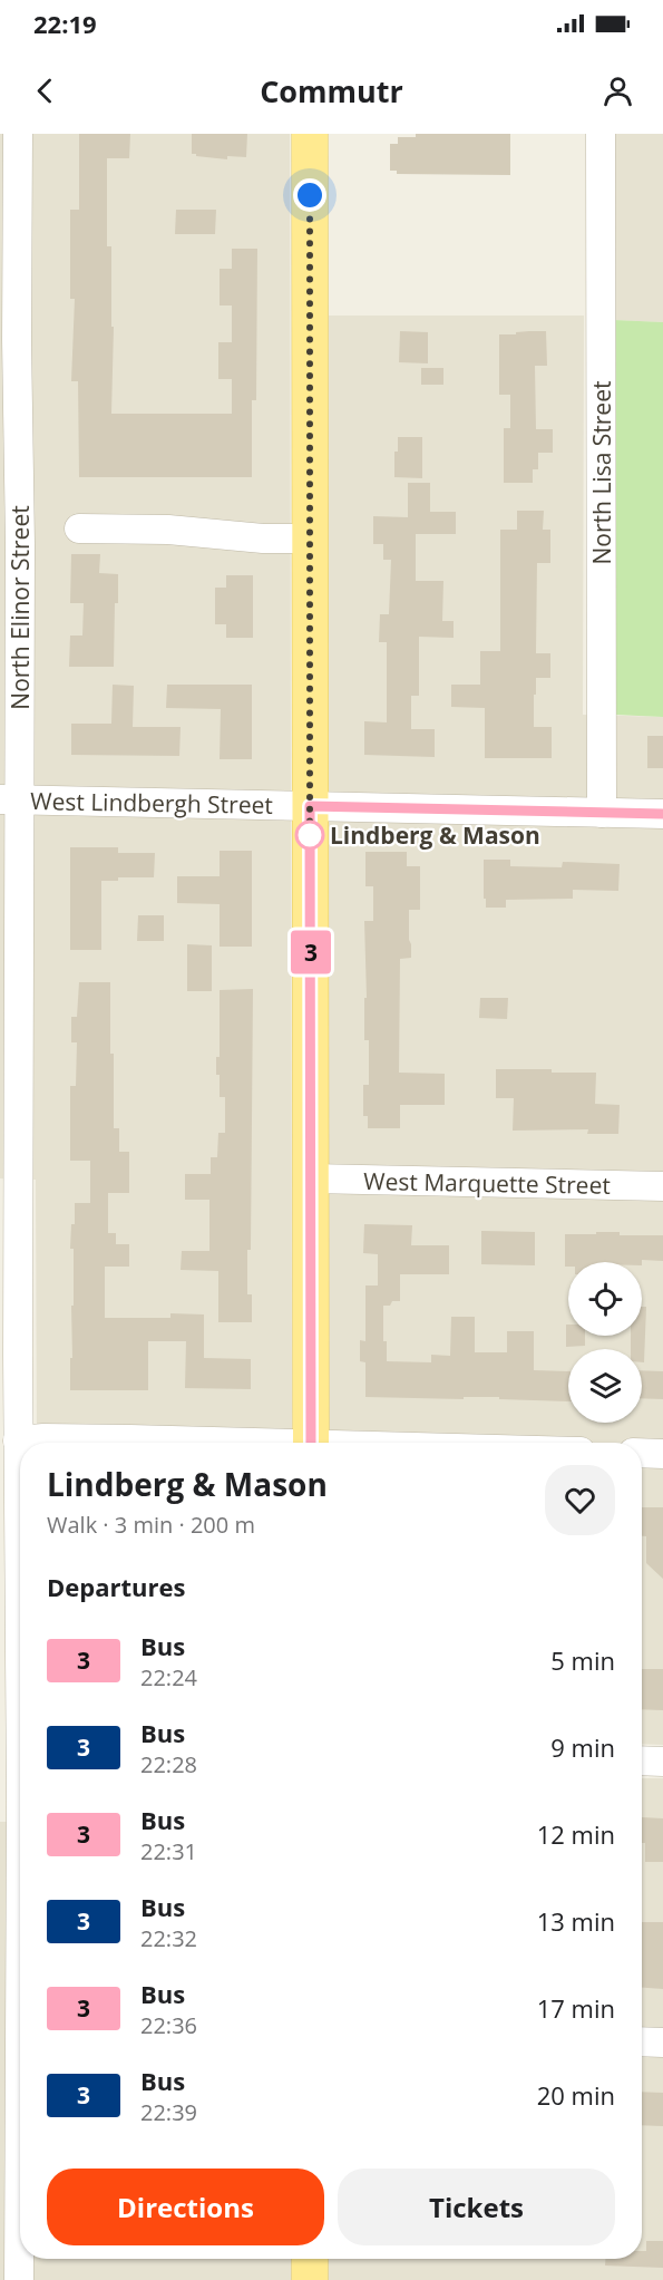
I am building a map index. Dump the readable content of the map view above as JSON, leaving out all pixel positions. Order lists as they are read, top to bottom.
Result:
{
  "streets": {
    "street": [
      "North Lisa Street",
      "North Elinor Street",
      "West Lindbergh Street",
      "West Marquette Street"
    ]
  },
  "crossings": [
    ["North Lisa Street", "West Lindbergh Street"],
    ["North Elinor Street", "West Lindbergh Street"]
  ],
  "places": ["Lindberg & Mason"],
  "lines": ["bus line 3"],
  "page": {
    "status": "22:19",
    "header": "Commutr",
    "on_map": "3",
    "heading": [
      ["Lindberg & Mason", "Walk · 3 min · 200 m"],
      "Departures"
    ],
    "list": [
      {
        "mark": "3",
        "name": "Bus",
        "note": "22:24",
        "value": "5 min"
      },
      {
        "mark": "3",
        "name": "Bus",
        "note": "22:28",
        "value": "9 min"
      },
      {
        "mark": "3",
        "name": "Bus",
        "note": "22:31",
        "value": "12 min"
      },
      {
        "mark": "3",
        "name": "Bus",
        "note": "22:32",
        "value": "13 min"
      },
      {
        "mark": "3",
        "name": "Bus",
        "note": "22:36",
        "value": "17 min"
      },
      {
        "mark": "3",
        "name": "Bus",
        "note": "22:39",
        "value": "20 min"
      }
    ],
    "buttons": ["Directions", "Tickets"]
  }
}
